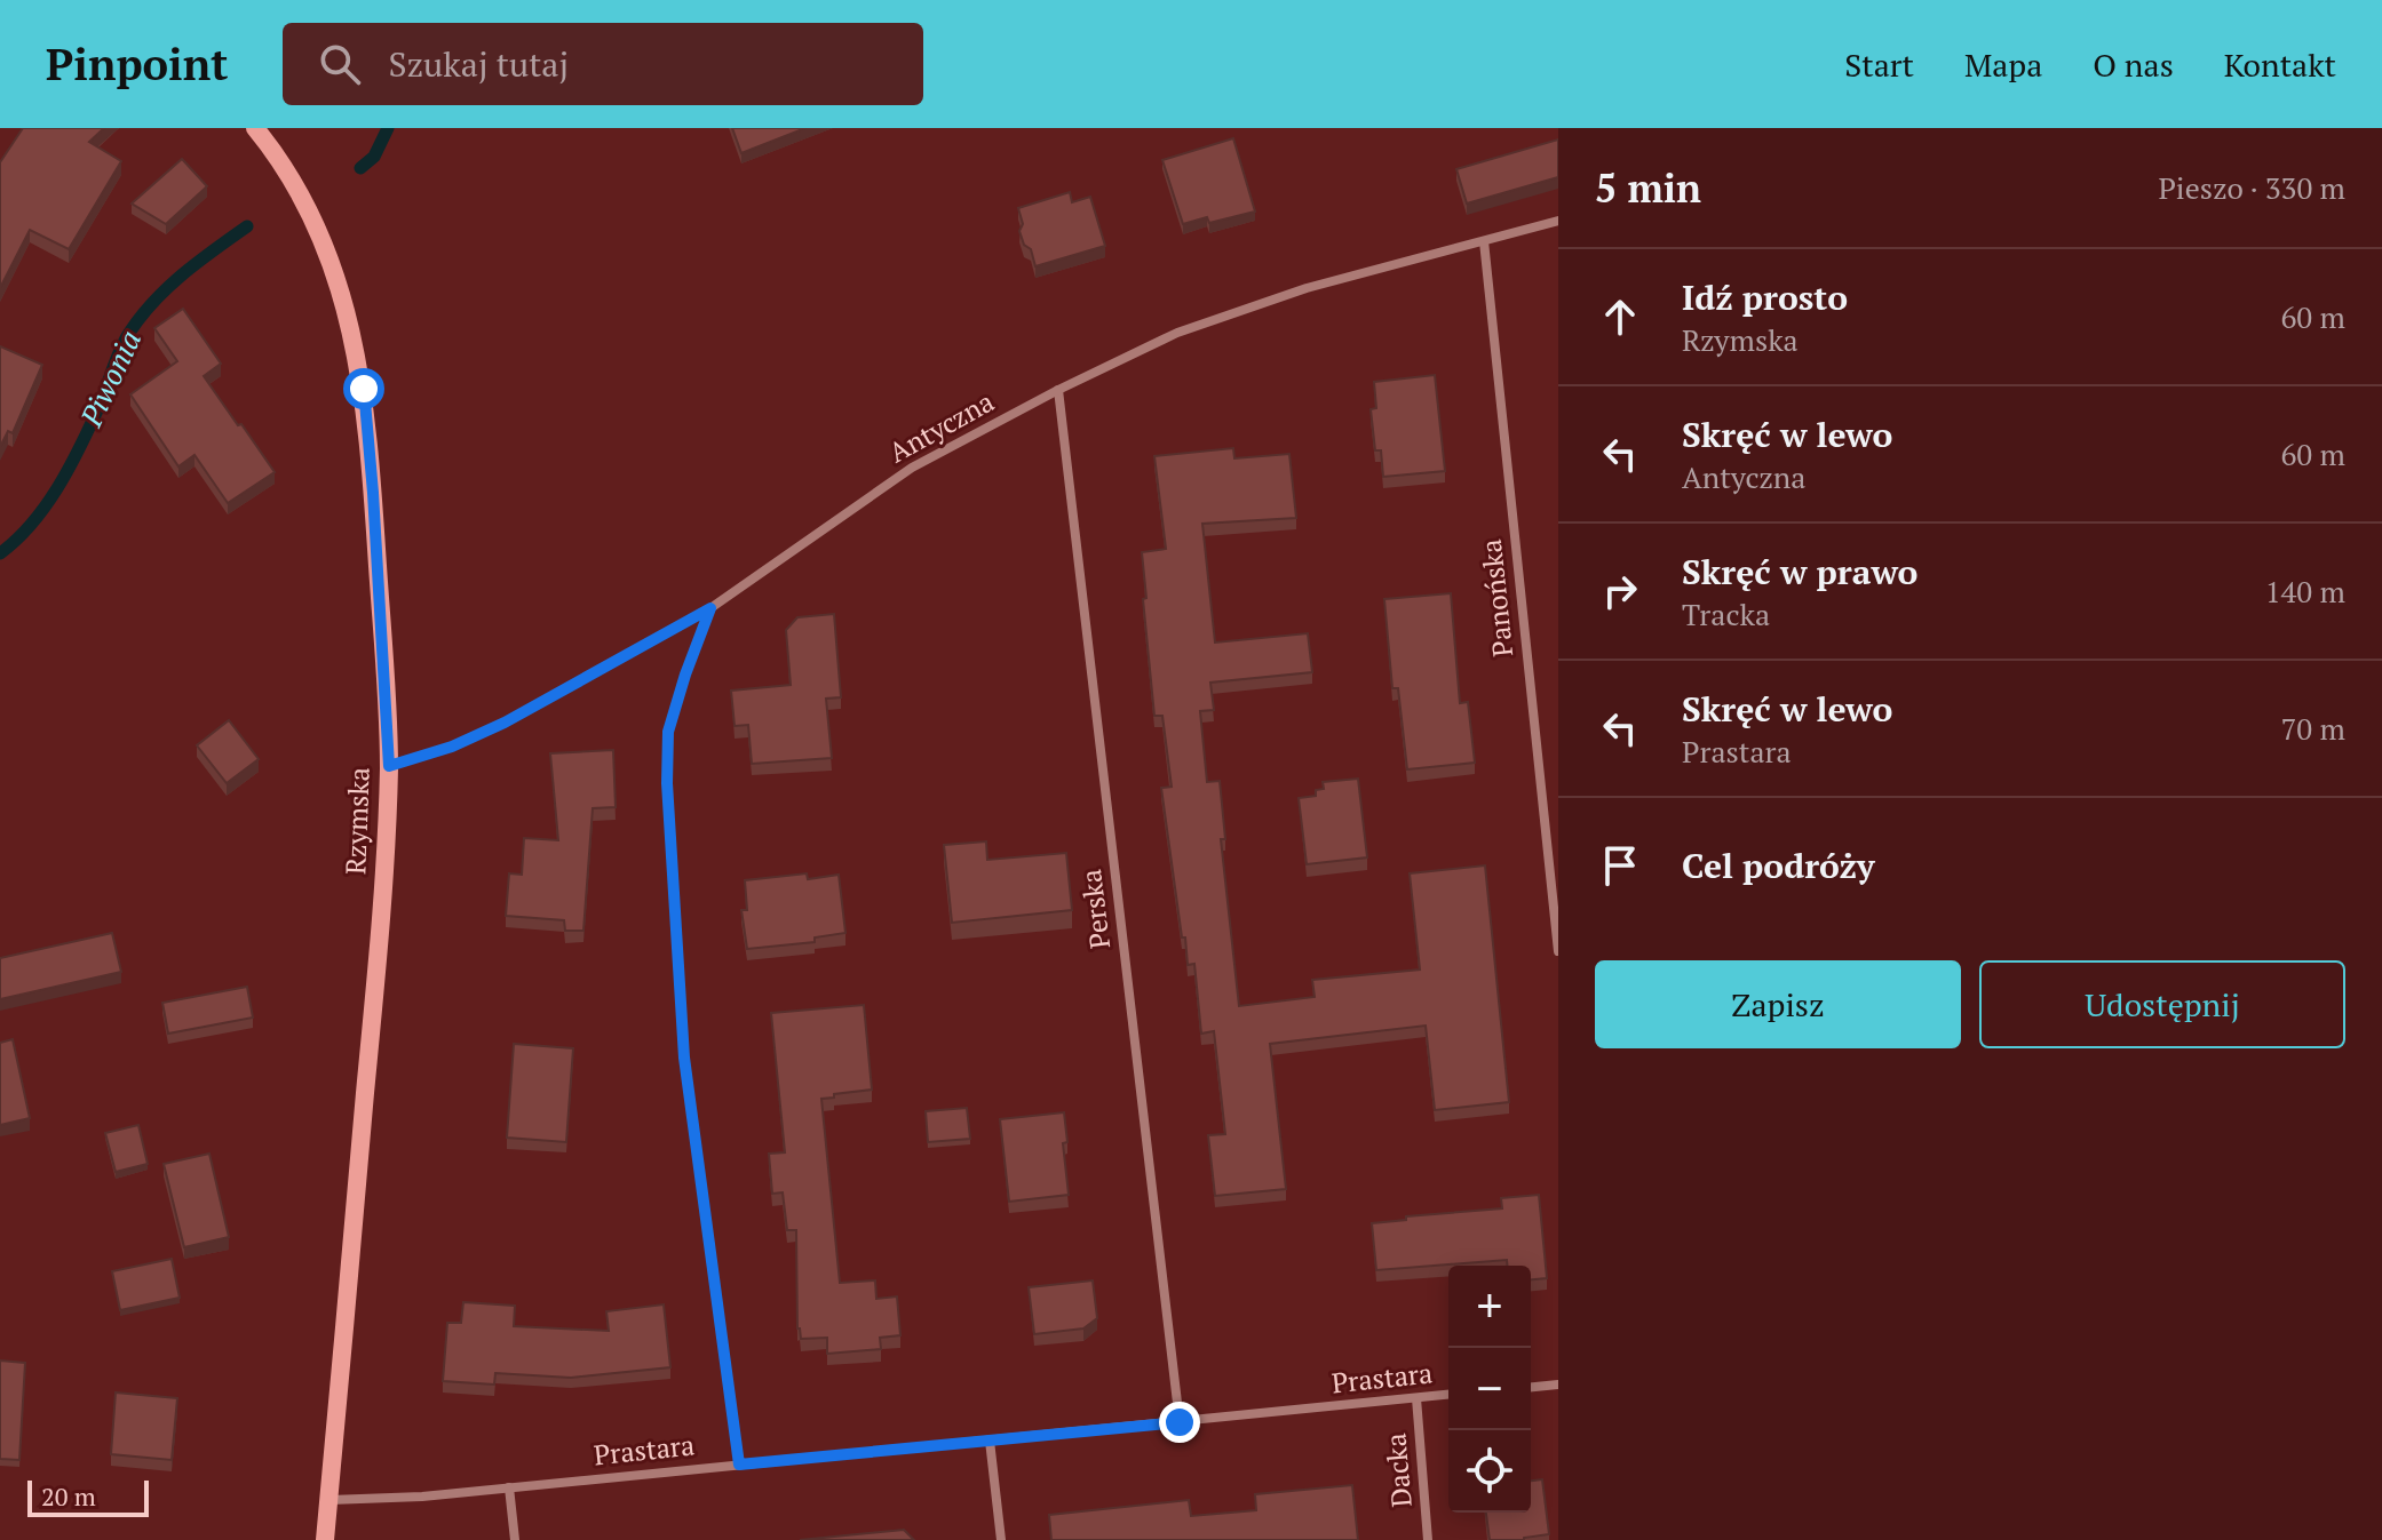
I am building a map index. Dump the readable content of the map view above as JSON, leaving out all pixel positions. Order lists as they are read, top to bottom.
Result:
{
  "streets": {
    "main road": ["Rzymska"],
    "street": [
      "Antyczna",
      "Panońska",
      "Perska",
      "Prastara",
      "Dacka"
    ]
  },
  "crossings": [
    ["Antyczna", "Panońska"],
    ["Antyczna", "Rzymska"],
    ["Antyczna", "Perska"],
    ["Rzymska", "Prastara"],
    ["Perska", "Prastara"],
    ["Prastara", "Dacka"]
  ],
  "water": ["Piwonia"],
  "scale_bar": "20 m",
  "page": {
    "header": "Pinpoint",
    "search": "Szukaj tutaj",
    "nav": [
      "Start",
      "Mapa",
      "O nas",
      "Kontakt"
    ],
    "heading": ["5 min", "Pieszo · 330 m"],
    "list": [
      ["Idź prosto", "Rzymska", "60 m"],
      ["Skręć w lewo", "Antyczna", "60 m"],
      ["Skręć w prawo", "Tracka", "140 m"],
      ["Skręć w lewo", "Prastara", "70 m"],
      "Cel podróży"
    ],
    "buttons": ["Zapisz", "Udostępnij"],
    "map_buttons": ["+", "−"],
    "scale": "20 m"
  }
}
